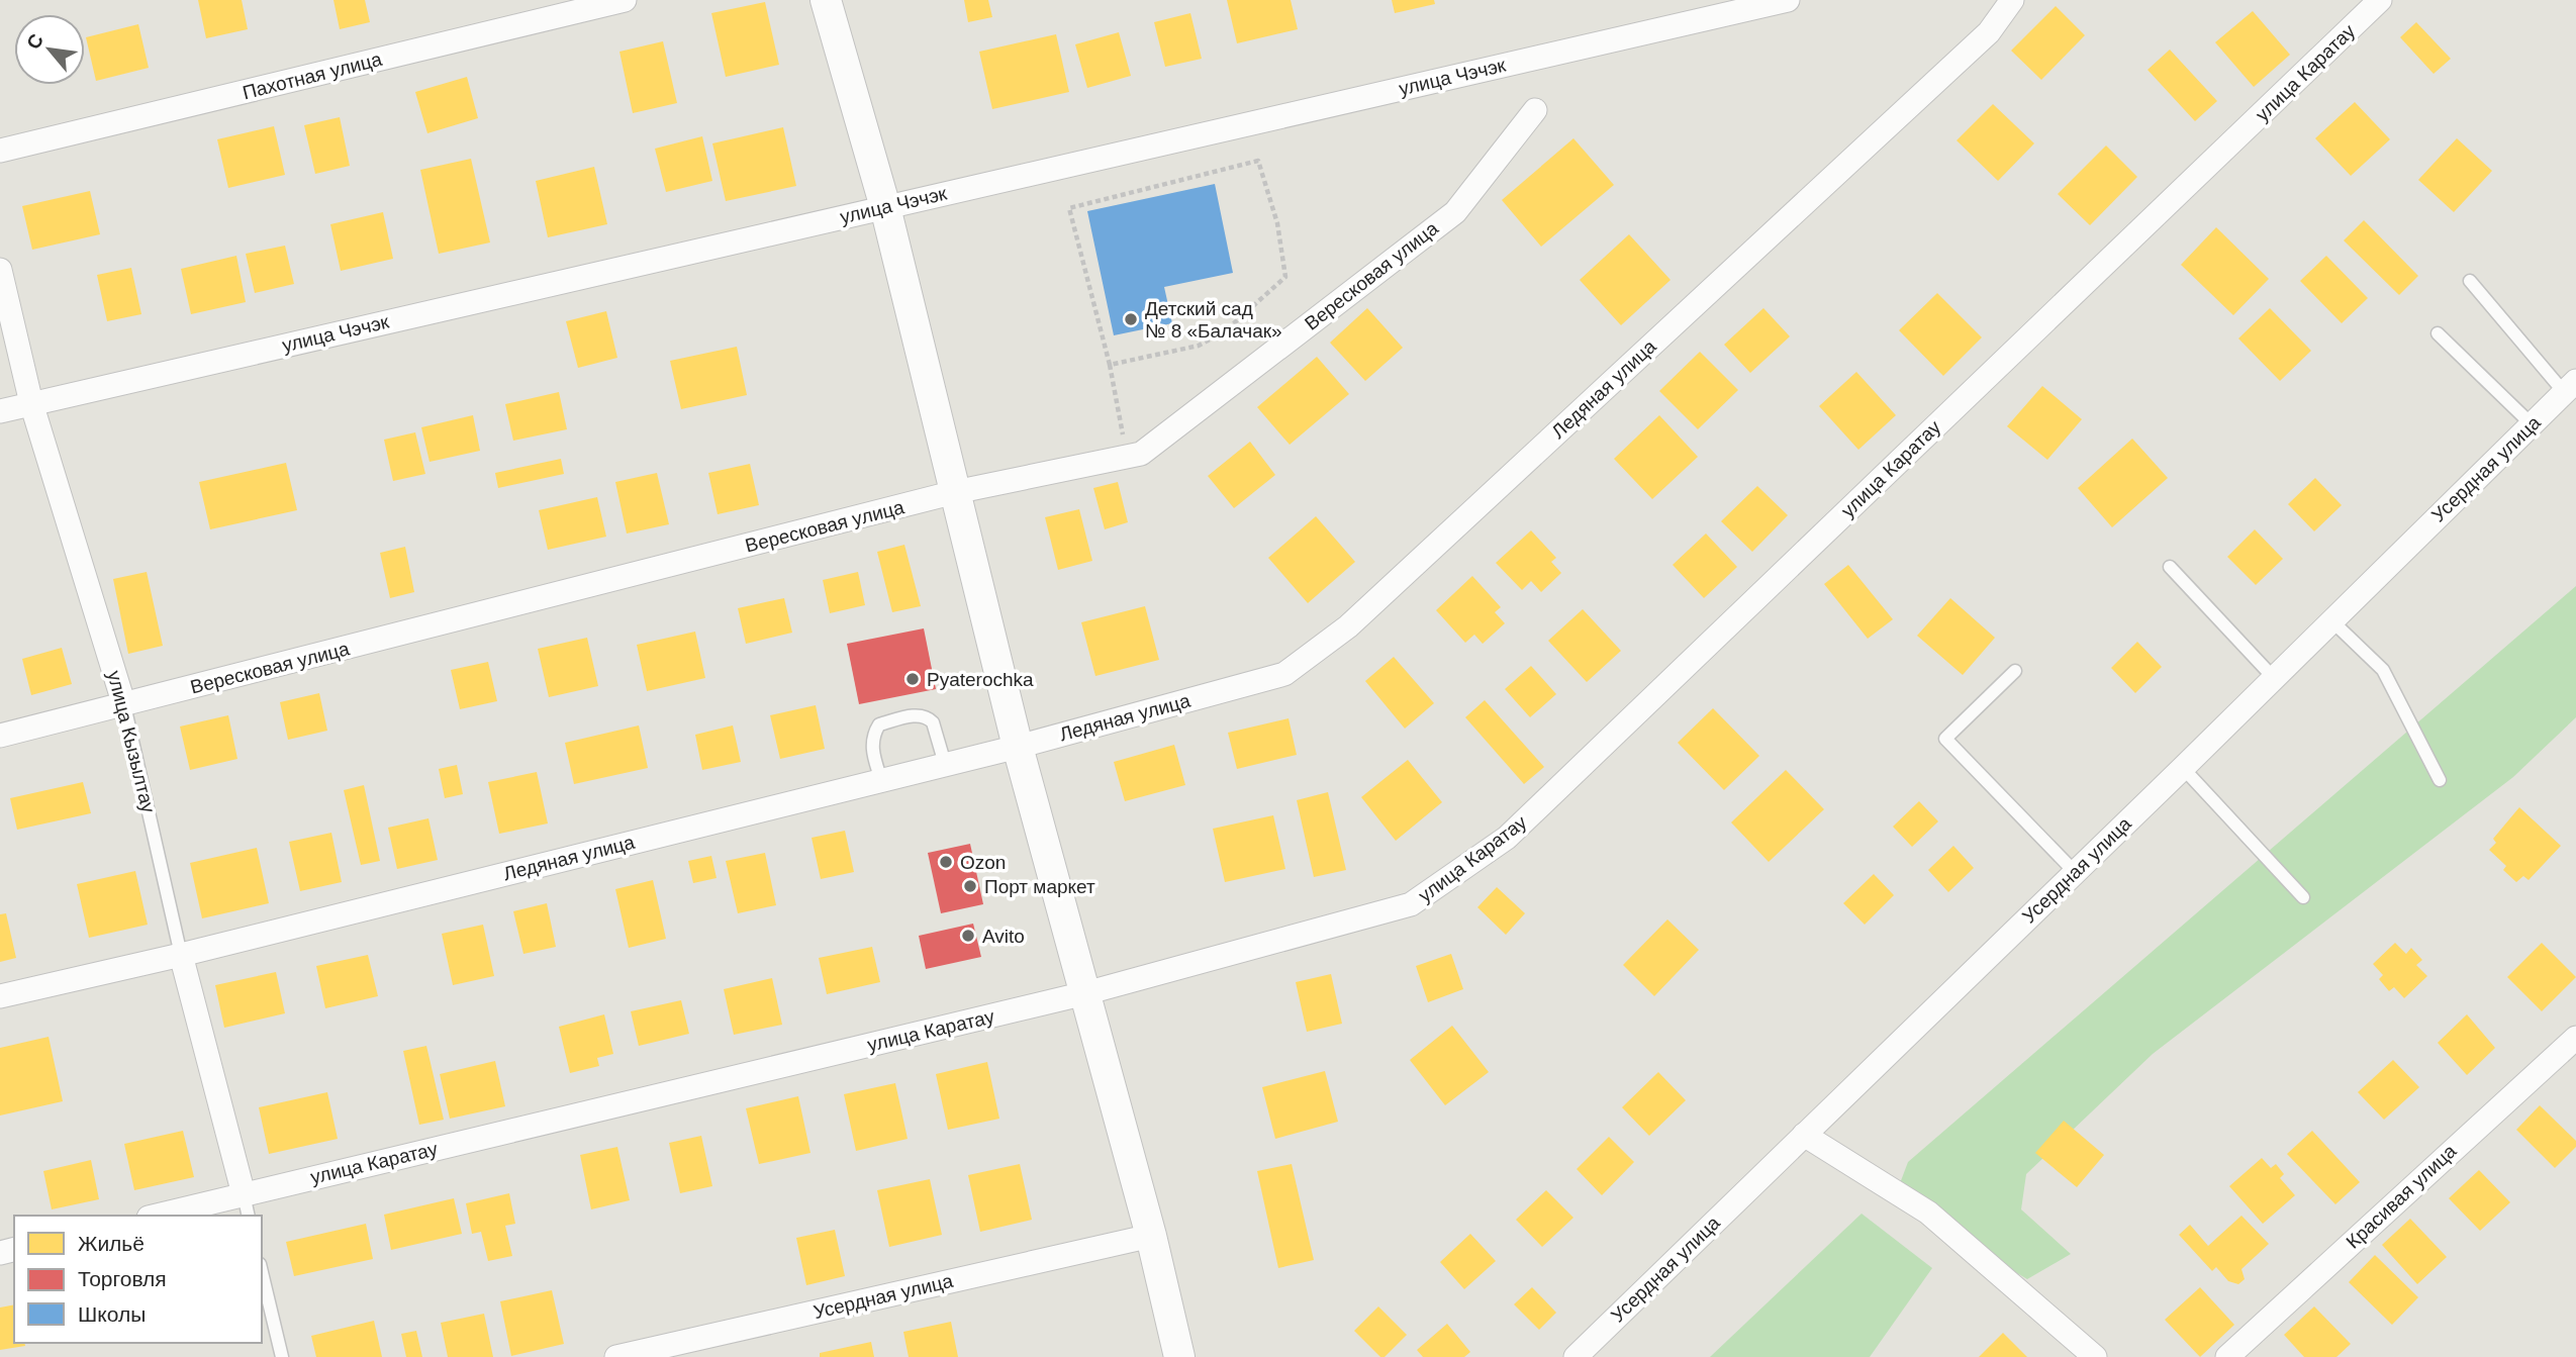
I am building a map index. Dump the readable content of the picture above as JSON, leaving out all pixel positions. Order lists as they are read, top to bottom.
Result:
{
  "streets": {
    "street": [
      "улица Каратау",
      "Пахотная улица",
      "улица Чэчэк",
      "Вересковая улица",
      "Ледяная улица",
      "Усердная улица",
      "улица Кызылтау",
      "Красивая улица"
    ]
  },
  "crossings": [
    ["улица Каратау", "улица Кызылтау"],
    ["улица Чэчэк", "улица Кызылтау"],
    ["Вересковая улица", "улица Кызылтау"],
    ["Ледяная улица", "улица Кызылтау"]
  ],
  "places": [
    "Детский сад № 8 «Балачак»",
    "Pyaterochka",
    "Ozon",
    "Порт маркет",
    "Avito"
  ],
  "legend": ["Жильё", "Торговля", "Школы"],
  "north": "top left"
}
